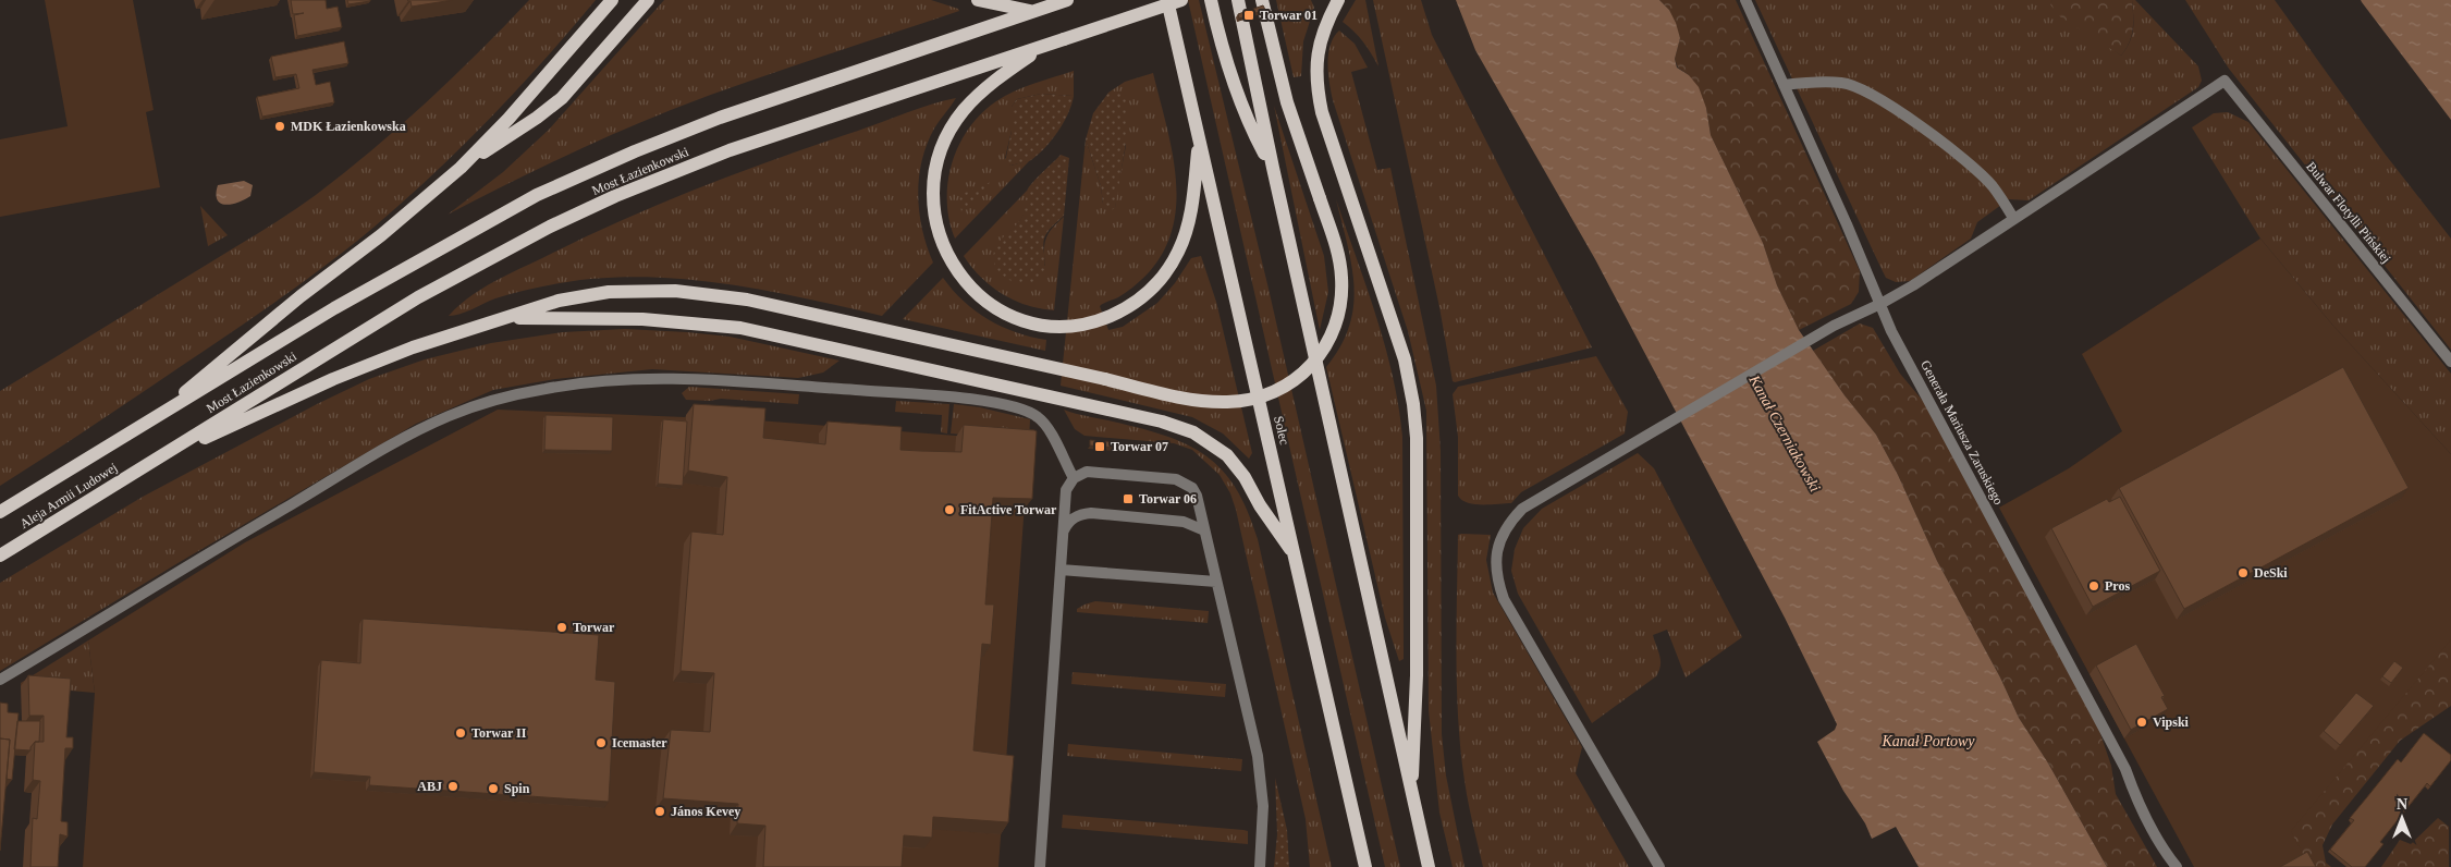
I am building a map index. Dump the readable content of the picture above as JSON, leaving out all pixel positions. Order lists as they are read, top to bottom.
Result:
{
  "streets": {
    "main road": ["Most Łazienkowski", "Solec", "Aleja Armii Ludowej"],
    "lane": ["Bulwar Flotylli Pińskiej", "Generała Mariusza Zaruskiego"]
  },
  "crossings": [
    ["Most Łazienkowski", "Aleja Armii Ludowej"]
  ],
  "water": ["Kanał Czerniakowski", "Kanał Portowy"],
  "places": {
    "transit": ["Torwar 01", "Torwar 07", "Torwar 06"],
    "other": [
      "MDK Łazienkowska",
      "FitActive Torwar",
      "DeSki",
      "Pros",
      "Torwar",
      "Vipski",
      "Torwar II",
      "Icemaster",
      "ABJ",
      "Spin",
      "János Kevey"
    ]
  },
  "north": "top"
}
